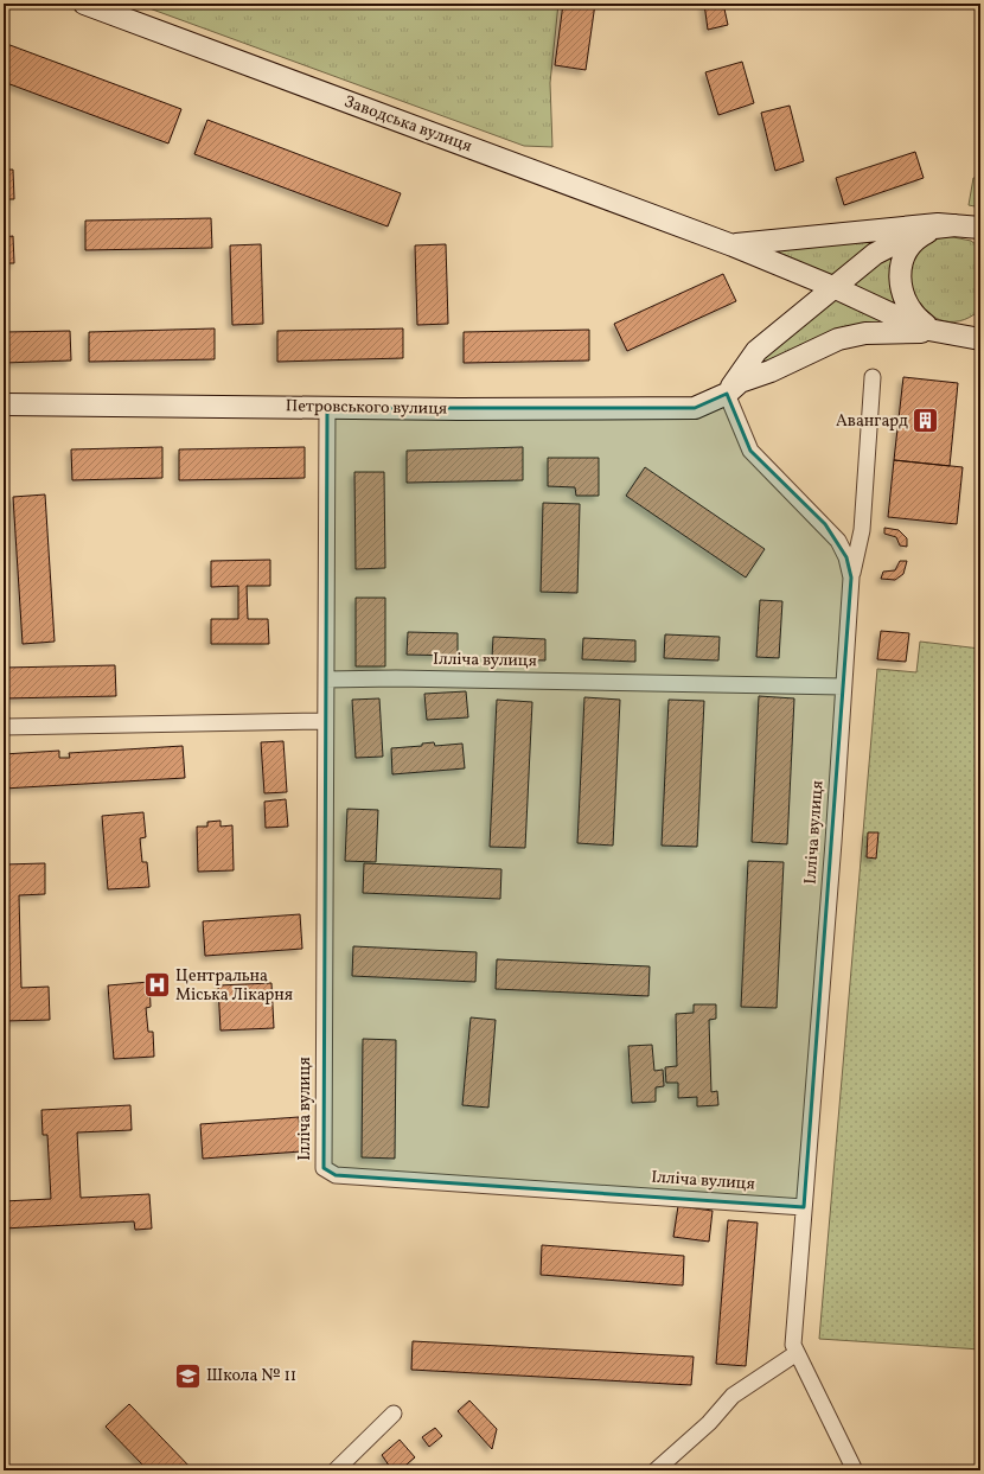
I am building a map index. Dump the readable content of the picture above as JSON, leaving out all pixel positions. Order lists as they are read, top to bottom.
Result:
{
  "streets": {
    "main road": ["Заводська вулиця", "Петровського вулиця"],
    "street": ["Ілліча вулиця"]
  },
  "crossings": [
    ["Заводська вулиця", "Петровського вулиця"],
    ["Петровського вулиця", "Ілліча вулиця"]
  ],
  "places": {
    "building": ["Авангард"],
    "hospital": ["Центральна Міська Лікарня"],
    "school or university": ["Школа № 11"]
  }
}
